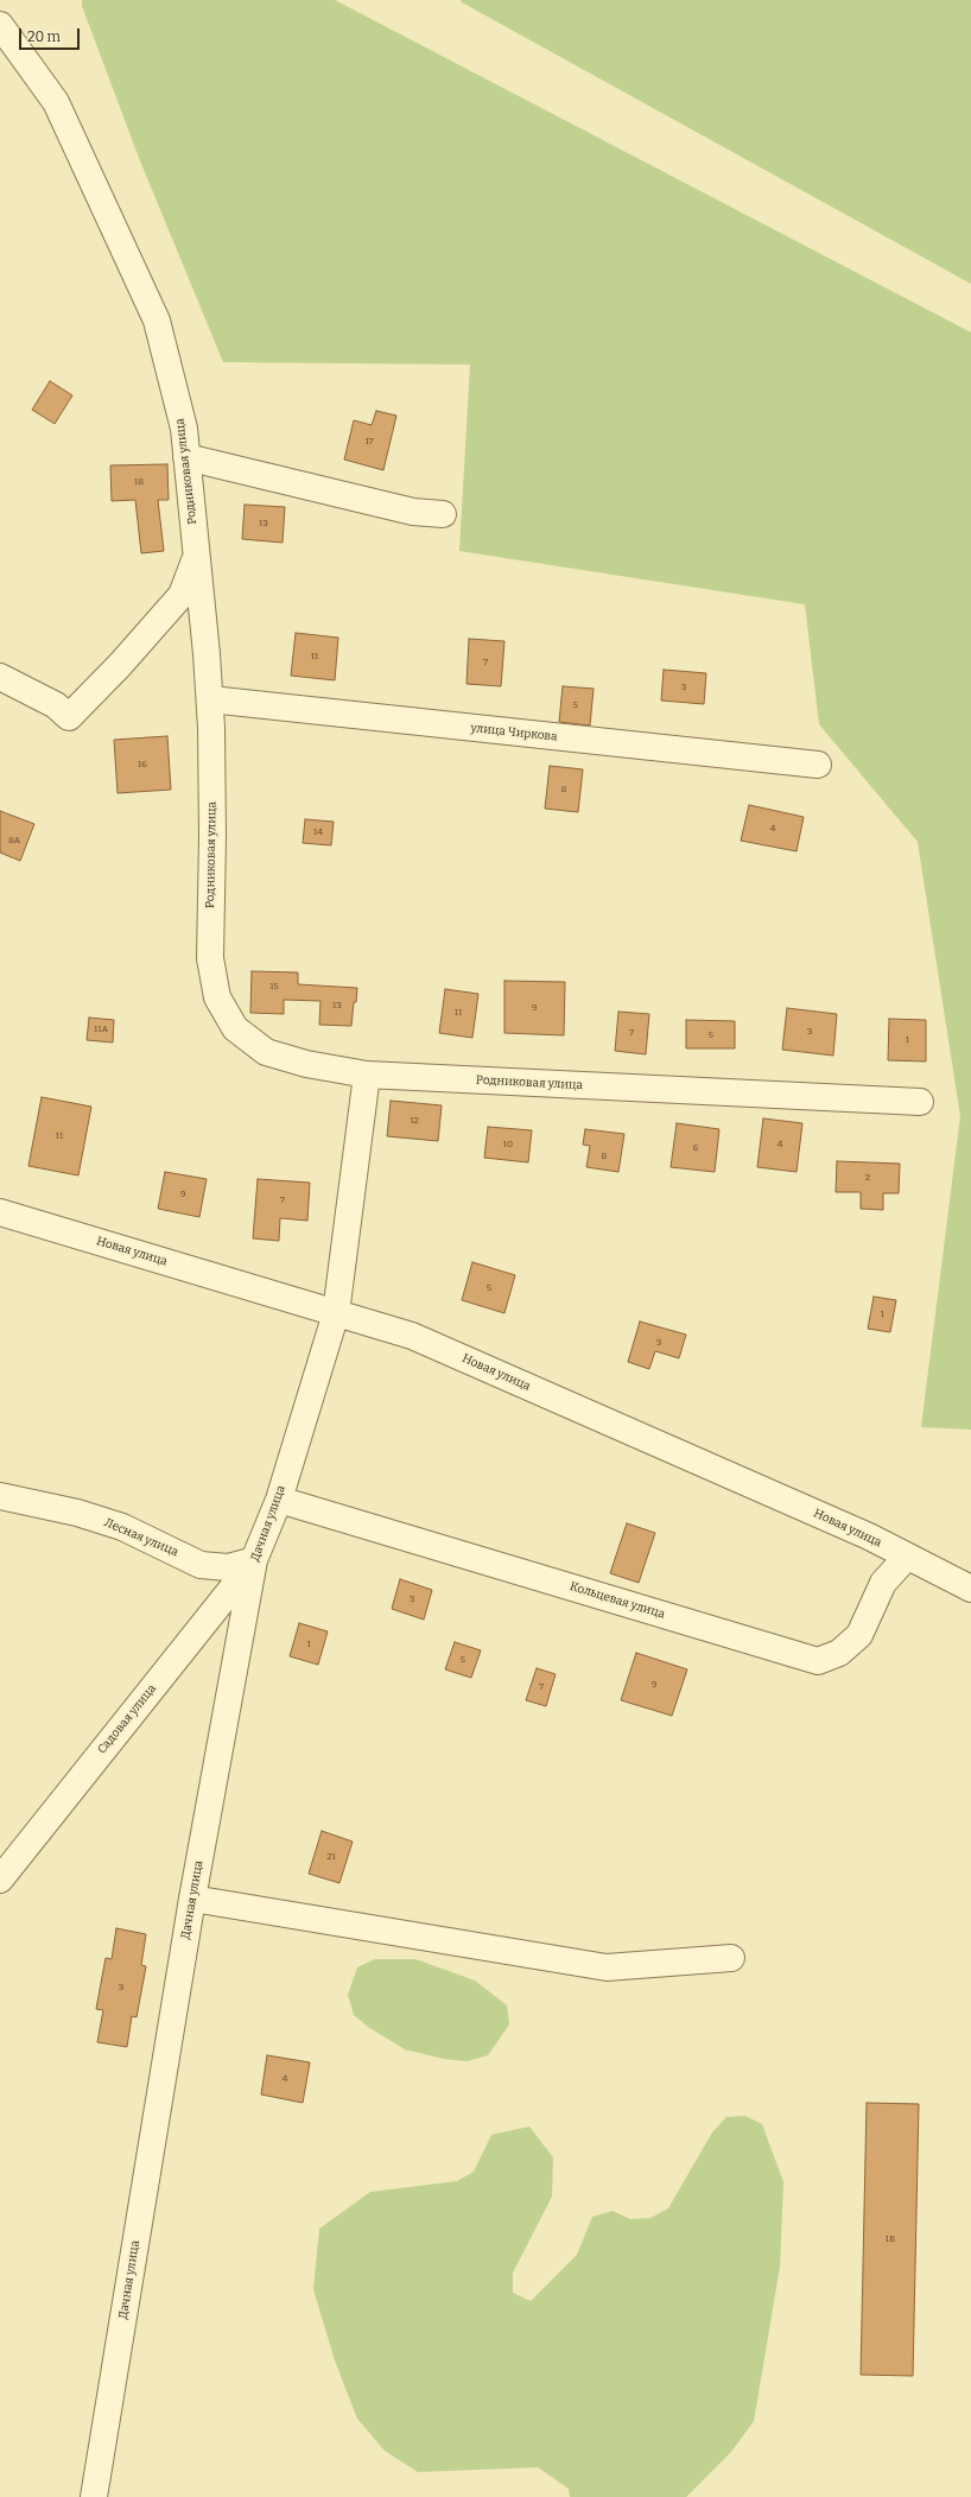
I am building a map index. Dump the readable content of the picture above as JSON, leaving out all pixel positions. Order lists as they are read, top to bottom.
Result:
{
  "streets": {
    "street": [
      "Родниковая улица",
      "улица Чиркова",
      "Новая улица",
      "Дачная улица",
      "Лесная улица",
      "Кольцевая улица",
      "Садовая улица"
    ]
  },
  "crossings": [
    ["Родниковая улица", "улица Чиркова"],
    ["Родниковая улица", "Дачная улица"],
    ["Новая улица", "Дачная улица"],
    ["Новая улица", "Кольцевая улица"],
    ["Дачная улица", "Лесная улица"],
    ["Дачная улица", "Кольцевая улица"],
    ["Дачная улица", "Садовая улица"],
    ["Лесная улица", "Садовая улица"]
  ],
  "house_numbers": [
    "17",
    "18",
    "13",
    "11",
    "7",
    "3",
    "5",
    "16",
    "8",
    "4",
    "14",
    "8А",
    "15",
    "13",
    "9",
    "11",
    "11А",
    "3",
    "7",
    "5",
    "1",
    "12",
    "11",
    "10",
    "4",
    "6",
    "8",
    "2",
    "9",
    "7",
    "5",
    "1",
    "3",
    "3",
    "1",
    "5",
    "9",
    "7",
    "21",
    "3",
    "4",
    "1В"
  ],
  "scale_bar": "20 m"
}
